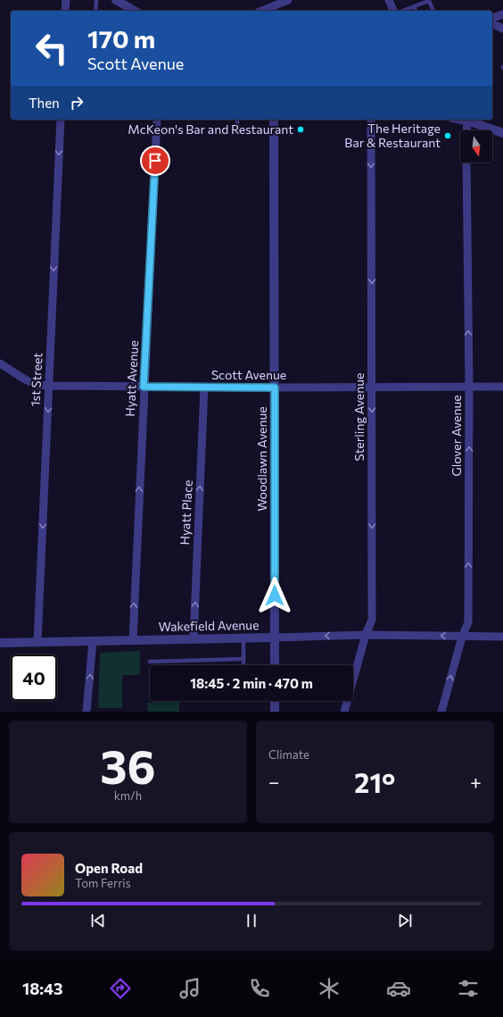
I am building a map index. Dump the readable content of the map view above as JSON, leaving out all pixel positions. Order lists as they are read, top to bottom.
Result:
{
  "streets": {
    "street": [
      "Scott Avenue",
      "Hyatt Avenue",
      "1st Street",
      "Sterling Avenue",
      "Glover Avenue",
      "Woodlawn Avenue",
      "Hyatt Place",
      "Wakefield Avenue"
    ]
  },
  "crossings": [
    ["Scott Avenue", "Hyatt Avenue"],
    ["Scott Avenue", "1st Street"],
    ["Scott Avenue", "Sterling Avenue"],
    ["Scott Avenue", "Glover Avenue"],
    ["Scott Avenue", "Woodlawn Avenue"],
    ["Scott Avenue", "Hyatt Place"],
    ["Hyatt Avenue", "Wakefield Avenue"],
    ["1st Street", "Wakefield Avenue"],
    ["Sterling Avenue", "Wakefield Avenue"],
    ["Glover Avenue", "Wakefield Avenue"],
    ["Woodlawn Avenue", "Wakefield Avenue"],
    ["Hyatt Place", "Wakefield Avenue"]
  ],
  "one_way": [
    "Hyatt Avenue",
    "1st Street",
    "Sterling Avenue",
    "Glover Avenue",
    "Hyatt Place",
    "Wakefield Avenue"
  ],
  "places": ["McKeon's Bar and Restaurant", "The Heritage Bar & Restaurant"],
  "north": "bottom",
  "page": {
    "turn": ["170 m", "Scott Avenue"],
    "then": "Then",
    "limit": "40",
    "trip": "18:45 · 2 min · 470 m",
    "tile": [
      ["36", "km/h"],
      "Climate"
    ],
    "heat": ["−", "21°", "+"],
    "song": ["Open Road", "Tom Ferris"],
    "tabs": "18:43"
  }
}
